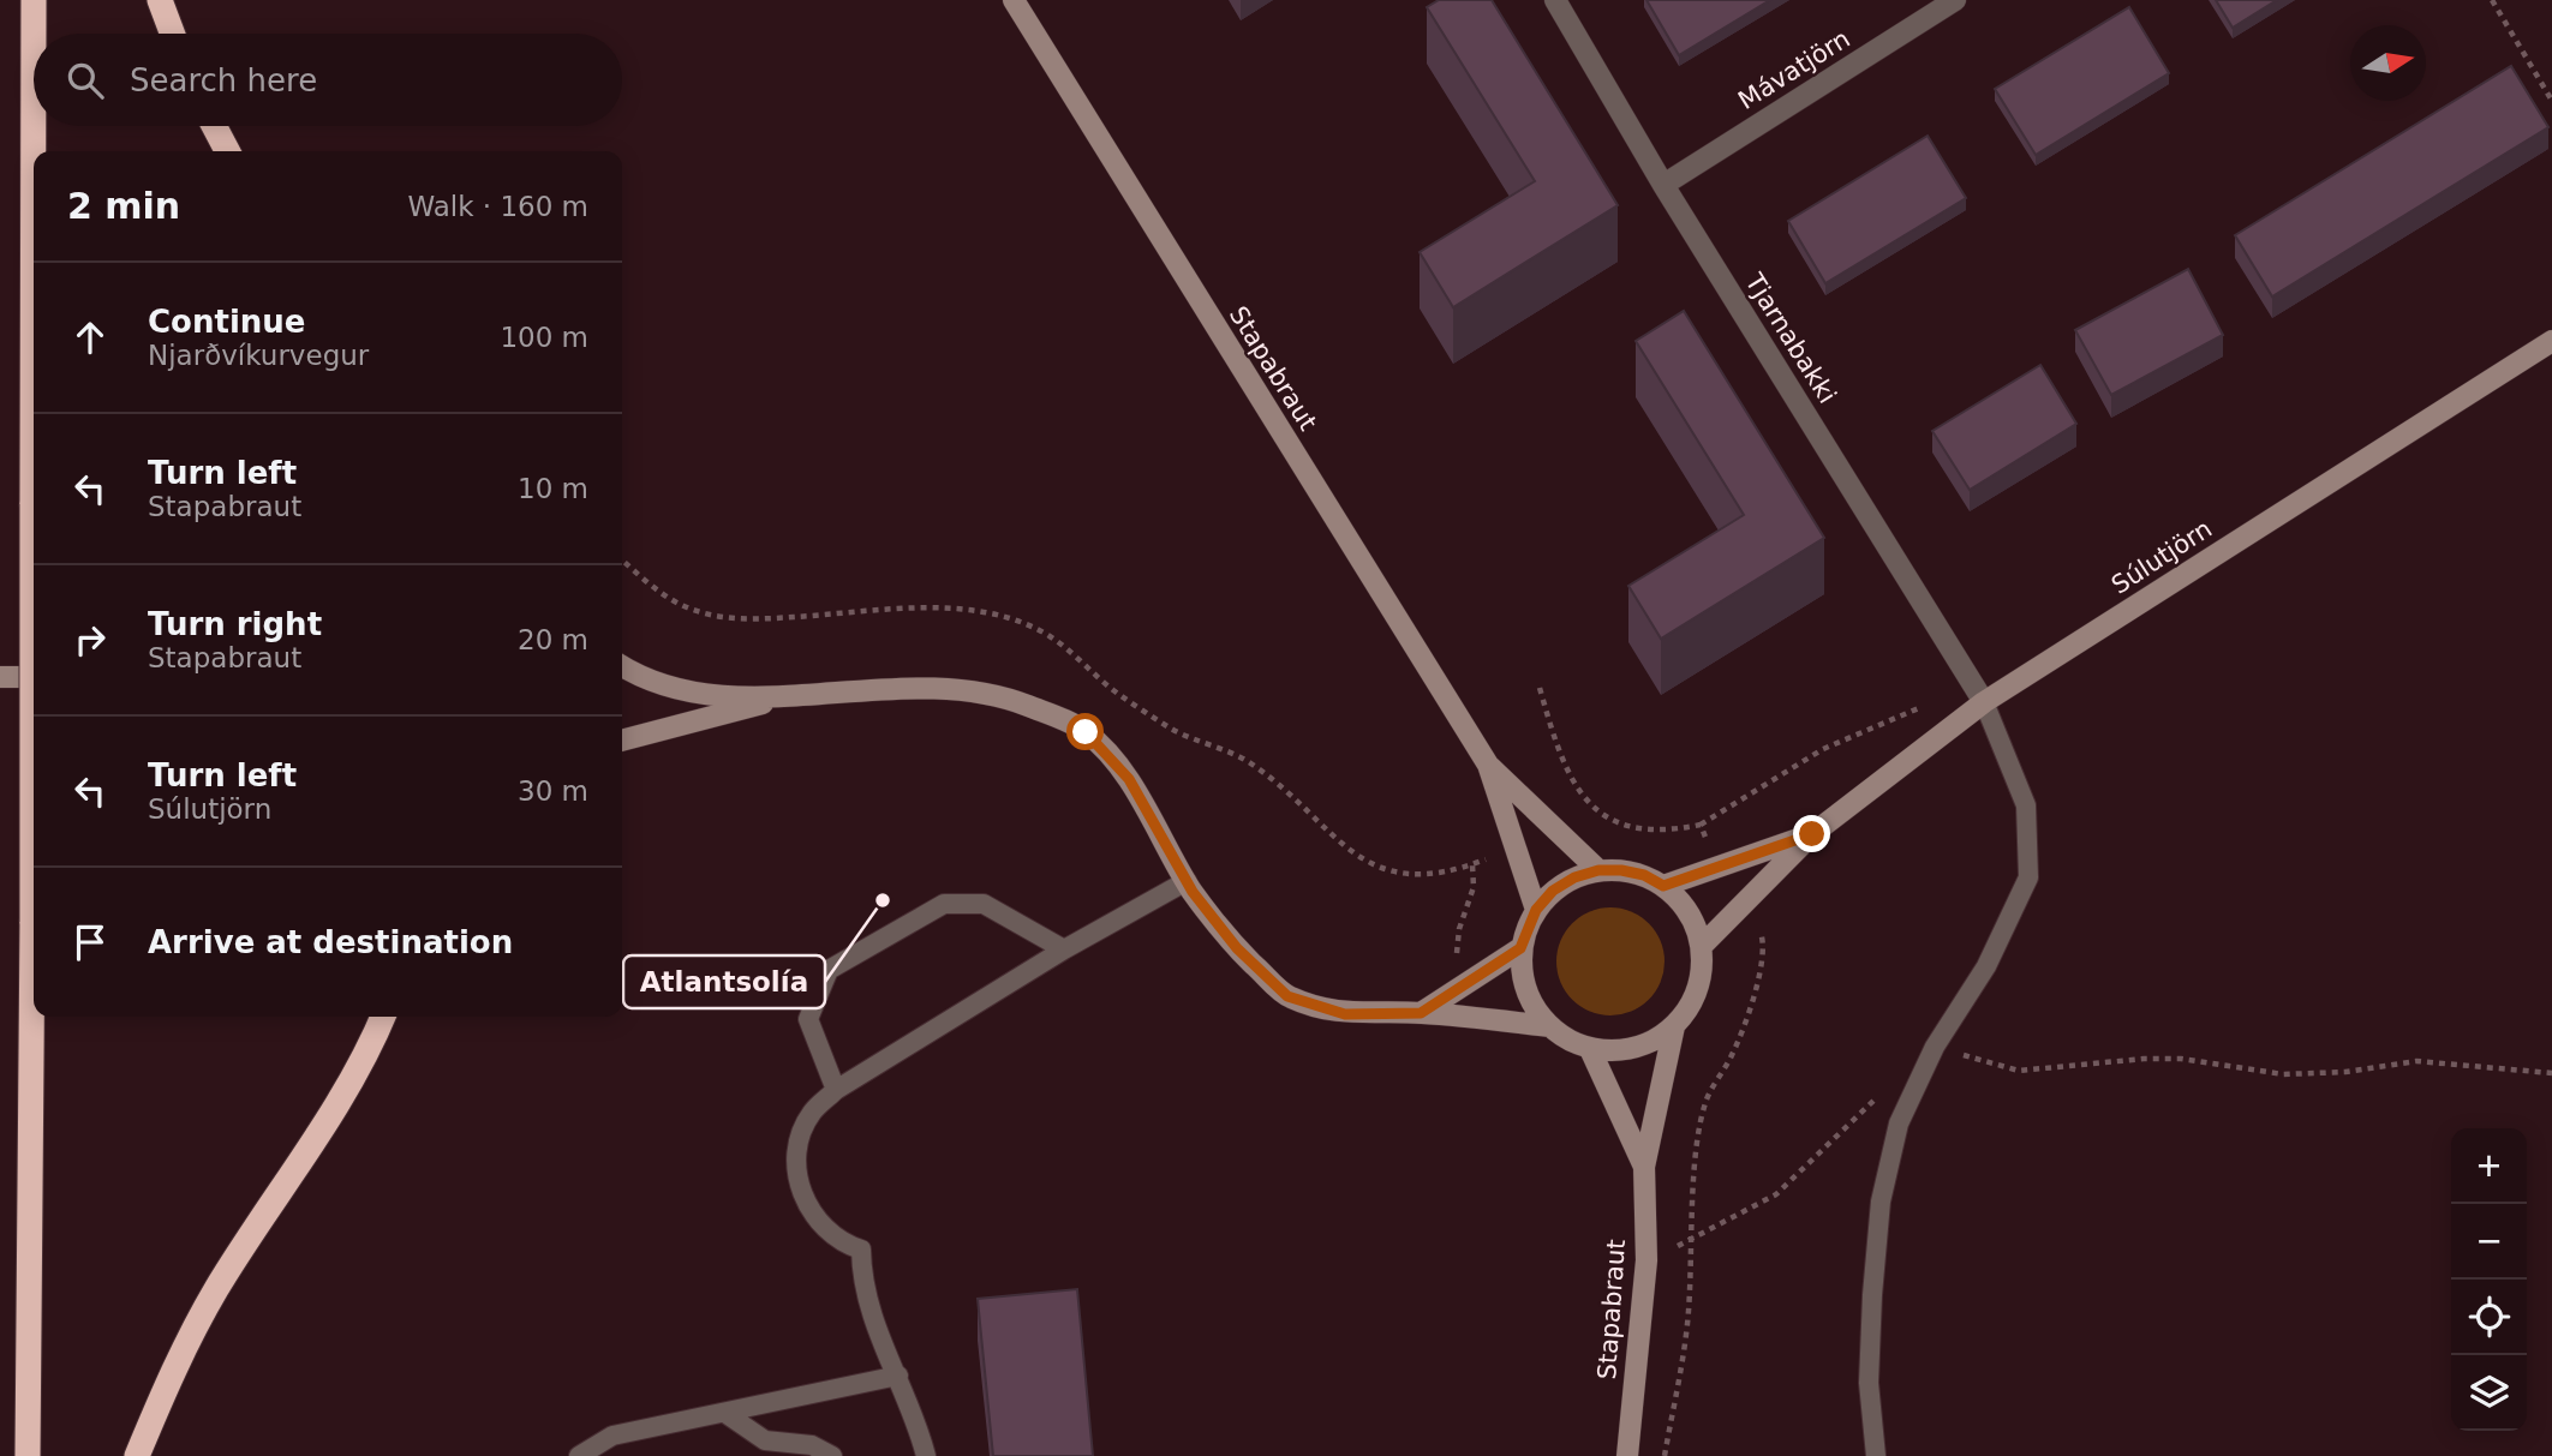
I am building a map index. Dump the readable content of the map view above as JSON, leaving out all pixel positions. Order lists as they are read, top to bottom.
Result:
{
  "streets": {
    "street": [
      "Mávatjörn",
      "Tjarnabakki",
      "Stapabraut",
      "Súlutjörn"
    ]
  },
  "crossings": [
    ["Mávatjörn", "Tjarnabakki"],
    ["Tjarnabakki", "Súlutjörn"],
    ["Stapabraut", "Súlutjörn"]
  ],
  "places": ["Atlantsolía"],
  "north": "right",
  "page": {
    "search": "Search here",
    "heading": ["2 min", "Walk · 160 m"],
    "list": [
      ["Continue", "Njarðvíkurvegur", "100 m"],
      ["Turn left", "Stapabraut", "10 m"],
      ["Turn right", "Stapabraut", "20 m"],
      ["Turn left", "Súlutjörn", "30 m"],
      "Arrive at destination"
    ],
    "map_buttons": ["+", "−"]
  }
}
